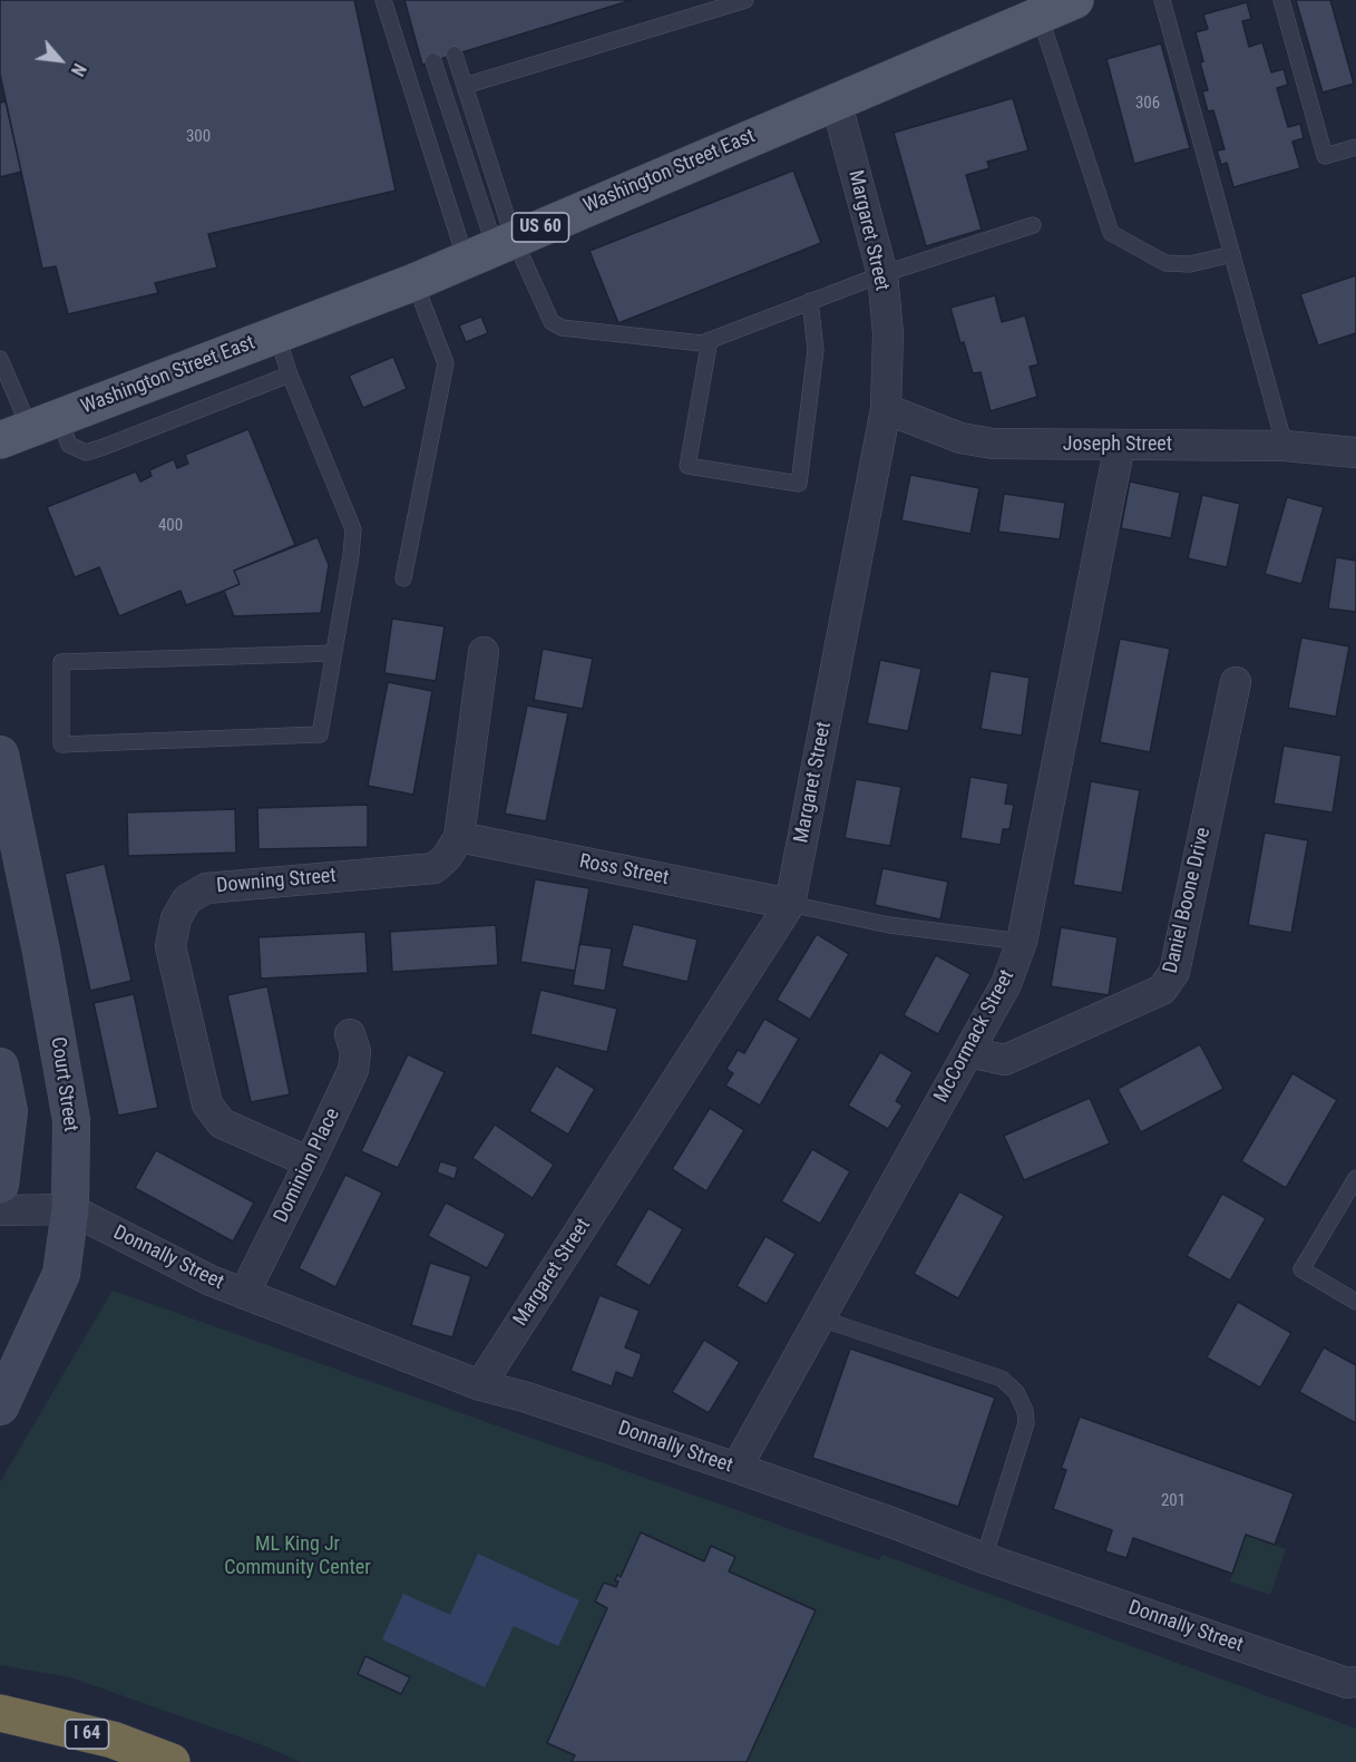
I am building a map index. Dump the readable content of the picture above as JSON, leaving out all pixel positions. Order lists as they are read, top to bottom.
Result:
{
  "streets": {
    "highway": ["I 64"],
    "main road": ["Washington Street East", "US 60"],
    "street": [
      "Margaret Street",
      "Joseph Street",
      "Ross Street",
      "Downing Street",
      "Daniel Boone Drive",
      "McCormack Street",
      "Court Street",
      "Dominion Place",
      "Donnally Street"
    ]
  },
  "crossings": [
    ["Washington Street East", "Margaret Street"],
    ["Margaret Street", "Joseph Street"],
    ["Margaret Street", "Ross Street"],
    ["Margaret Street", "Donnally Street"],
    ["Joseph Street", "McCormack Street"],
    ["Ross Street", "Downing Street"],
    ["Downing Street", "Dominion Place"],
    ["Daniel Boone Drive", "McCormack Street"],
    ["McCormack Street", "Donnally Street"],
    ["Court Street", "Donnally Street"],
    ["Dominion Place", "Donnally Street"]
  ],
  "parks": ["ML King Jr Community Center"],
  "house_numbers": [
    "306",
    "300",
    "400",
    "201"
  ],
  "north": "bottom right"
}
